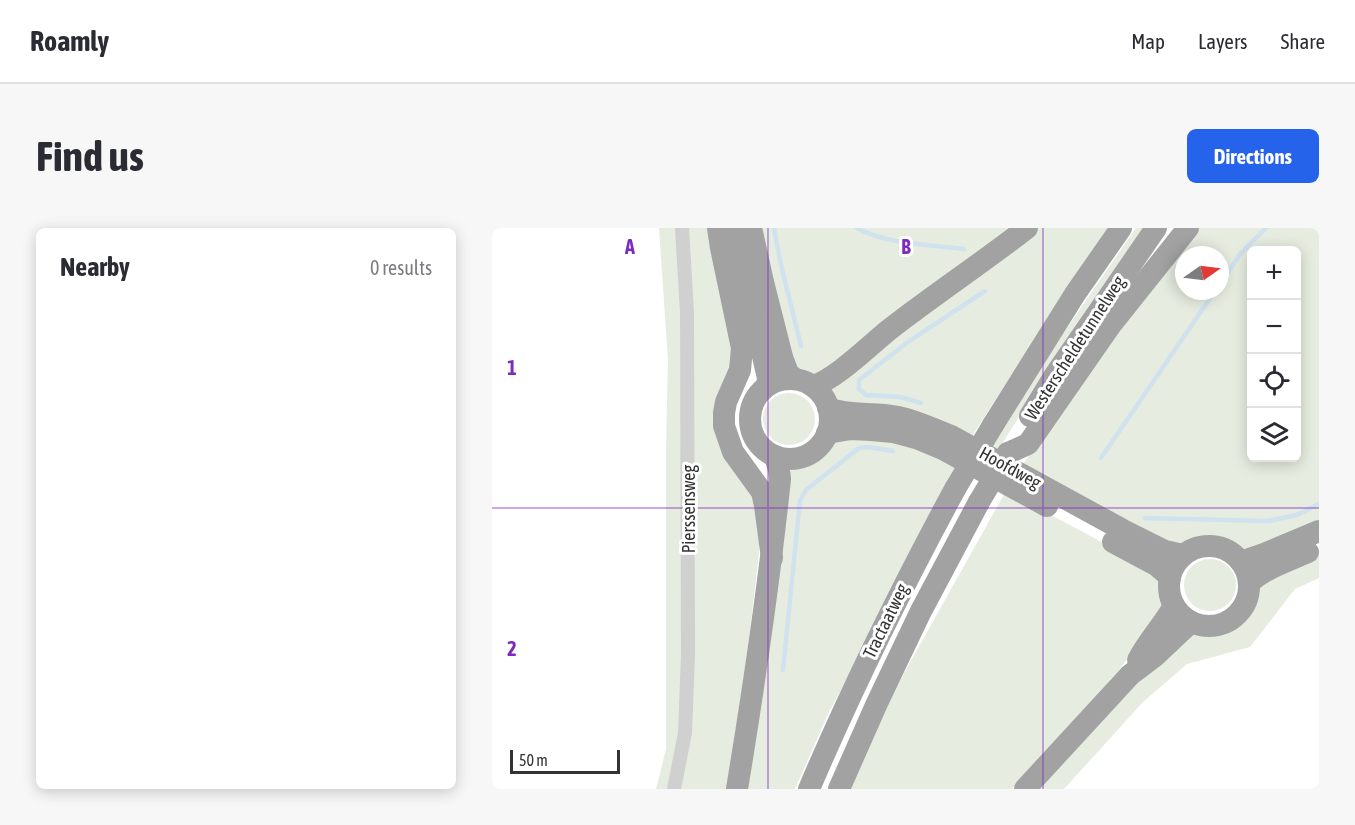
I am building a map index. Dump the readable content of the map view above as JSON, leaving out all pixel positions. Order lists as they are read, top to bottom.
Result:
{
  "streets": {
    "highway": ["Westerscheldetunnelweg", "Hoofdweg", "Tractaatweg"],
    "street": ["Pierssensweg"]
  },
  "crossings": [
    ["Westerscheldetunnelweg", "Tractaatweg"]
  ],
  "scale_bar": "50 m",
  "north": "right",
  "page": {
    "header": "Roamly",
    "nav": ["Map", "Layers", "Share"],
    "buttons": "Directions",
    "title": "Find us",
    "heading": ["Nearby", "0 results"],
    "map_buttons": ["+", "−"],
    "scale": "50 m"
  },
  "grid": {
    "columns": ["A", "B"],
    "rows": ["1", "2"]
  }
}
